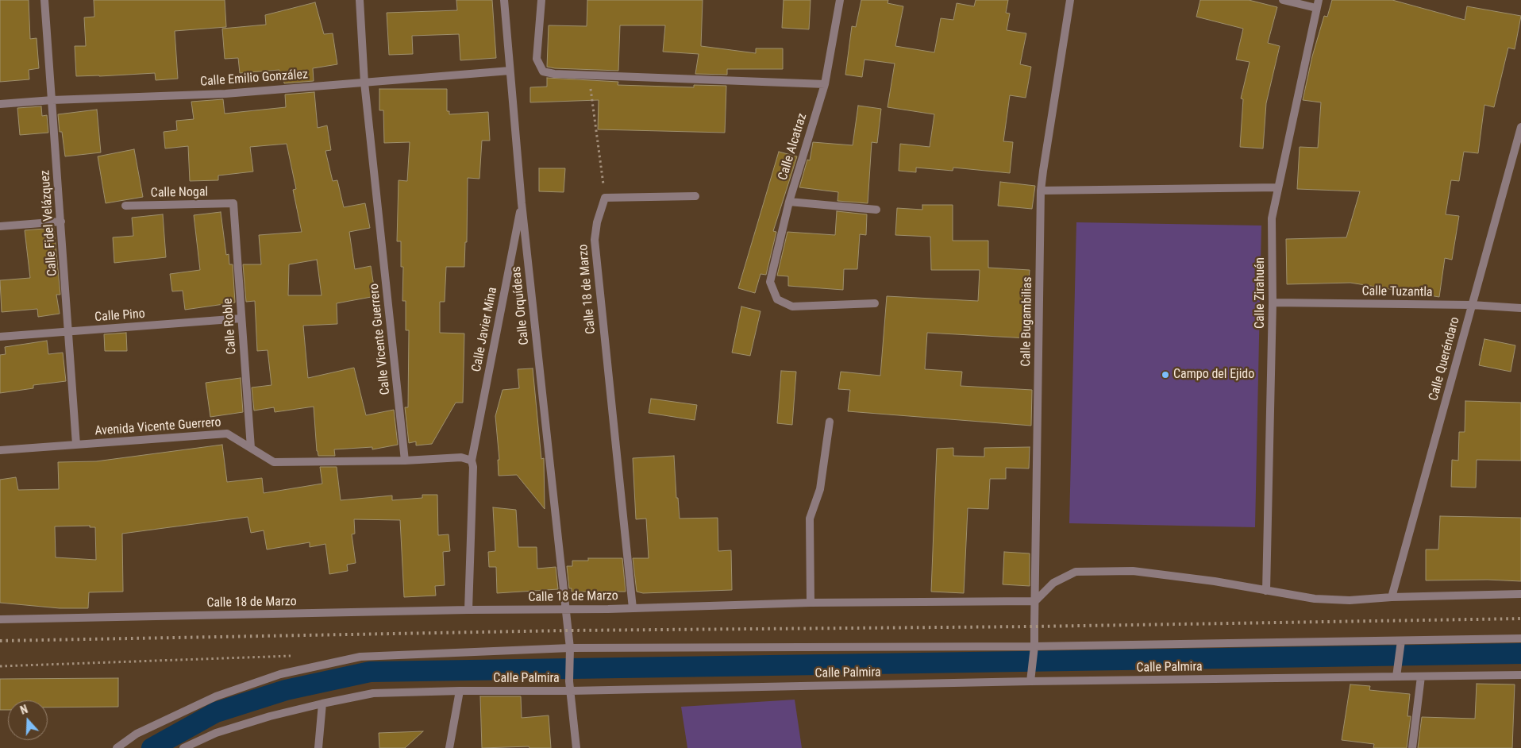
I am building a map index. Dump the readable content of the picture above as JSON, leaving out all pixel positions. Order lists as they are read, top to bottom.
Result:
{
  "streets": {
    "street": [
      "Calle Emilio González",
      "Calle Alcatraz",
      "Calle Nogal",
      "Calle Fidel Velázquez",
      "Calle 18 de Marzo",
      "Calle Tuzantla",
      "Calle Zirahuén",
      "Calle Orquídeas",
      "Calle Pino",
      "Calle Bugambilias",
      "Calle Roble",
      "Calle Javier Mina",
      "Calle Vicente Guerrero",
      "Calle Queréndaro",
      "Avenida Vicente Guerrero",
      "Calle Palmira"
    ]
  },
  "crossings": [
    ["Calle Emilio González", "Calle Fidel Velázquez"],
    ["Calle Emilio González", "Calle Orquídeas"],
    ["Calle Emilio González", "Calle Vicente Guerrero"],
    ["Calle Nogal", "Calle Roble"],
    ["Calle Fidel Velázquez", "Calle Pino"],
    ["Calle Fidel Velázquez", "Avenida Vicente Guerrero"],
    ["Calle 18 de Marzo", "Calle Orquídeas"],
    ["Calle Tuzantla", "Calle Zirahuén"],
    ["Calle Tuzantla", "Calle Queréndaro"],
    ["Calle Orquídeas", "Calle Javier Mina"],
    ["Calle Orquídeas", "Calle Palmira"],
    ["Calle Pino", "Calle Roble"],
    ["Calle Bugambilias", "Calle Palmira"],
    ["Calle Roble", "Avenida Vicente Guerrero"],
    ["Calle Vicente Guerrero", "Avenida Vicente Guerrero"]
  ],
  "places": ["Campo del Ejido"],
  "north": "top"
}
